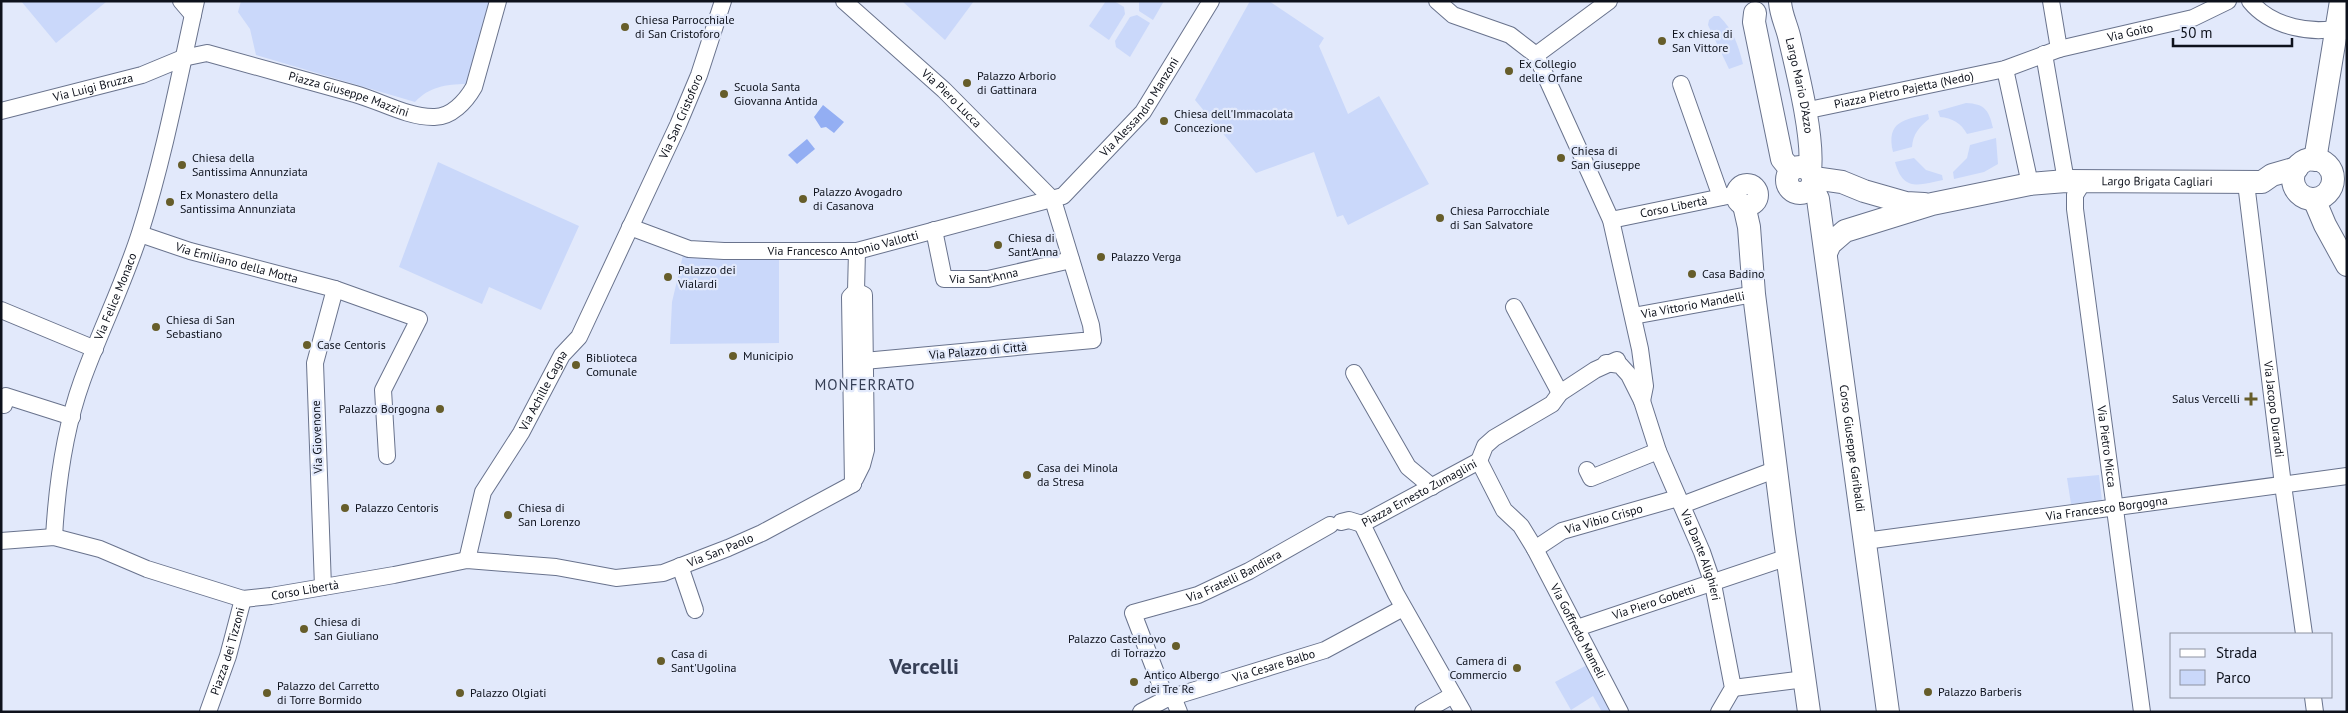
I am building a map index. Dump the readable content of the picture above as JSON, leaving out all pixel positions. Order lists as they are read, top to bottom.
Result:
{
  "streets": {
    "main road": ["Largo Mario D'Azzo", "Largo Brigata Cagliari", "Corso Giuseppe Garibaldi"],
    "street": [
      "Via Goito",
      "Via Luigi Bruzza",
      "Piazza Pietro Pajetta (Nedo)",
      "Piazza Giuseppe Mazzini",
      "Via Piero Lucca",
      "Via Alessandro Manzoni",
      "Via San Cristoforo",
      "Corso Libertà",
      "Via Francesco Antonio Vallotti",
      "Via Emiliano della Motta",
      "Via Sant'Anna",
      "Via Felice Monaco",
      "Via Vittorio Mandelli",
      "Via Palazzo di Città",
      "Via Achille Cagna",
      "Via Jacopo Durandi",
      "Via Giovenone",
      "Via Pietro Micca",
      "Piazza Ernesto Zumaglini",
      "Via Francesco Borgogna",
      "Via Vibio Crispo",
      "Via San Paolo",
      "Via Dante Alighieri",
      "Via Fratelli Bandiera",
      "Via Piero Gobetti",
      "Via Goffredo Mameli",
      "Piazza dei Tizzoni",
      "Via Cesare Balbo"
    ]
  },
  "crossings": [
    ["Via Goito", "Piazza Pietro Pajetta (Nedo)"],
    ["Largo Mario D'Azzo", "Piazza Pietro Pajetta (Nedo)"],
    ["Largo Mario D'Azzo", "Corso Giuseppe Garibaldi"],
    ["Via Luigi Bruzza", "Piazza Giuseppe Mazzini"],
    ["Via Luigi Bruzza", "Via Felice Monaco"],
    ["Piazza Giuseppe Mazzini", "Via Felice Monaco"],
    ["Via Piero Lucca", "Via Alessandro Manzoni"],
    ["Via Piero Lucca", "Via Francesco Antonio Vallotti"],
    ["Via Alessandro Manzoni", "Via Francesco Antonio Vallotti"],
    ["Via San Cristoforo", "Via Francesco Antonio Vallotti"],
    ["Via San Cristoforo", "Via Achille Cagna"],
    ["Largo Brigata Cagliari", "Via Jacopo Durandi"],
    ["Largo Brigata Cagliari", "Via Pietro Micca"],
    ["Corso Libertà", "Via Felice Monaco"],
    ["Corso Libertà", "Via Achille Cagna"],
    ["Corso Libertà", "Via Giovenone"],
    ["Corso Libertà", "Via San Paolo"],
    ["Corso Libertà", "Via Dante Alighieri"],
    ["Corso Libertà", "Piazza dei Tizzoni"],
    ["Via Francesco Antonio Vallotti", "Via Sant'Anna"],
    ["Via Francesco Antonio Vallotti", "Via Achille Cagna"],
    ["Via Emiliano della Motta", "Via Felice Monaco"],
    ["Via Emiliano della Motta", "Via Giovenone"],
    ["Via Sant'Anna", "Via Palazzo di Città"],
    ["Via Vittorio Mandelli", "Via Dante Alighieri"],
    ["Via Jacopo Durandi", "Via Francesco Borgogna"],
    ["Via Pietro Micca", "Via Francesco Borgogna"],
    ["Corso Giuseppe Garibaldi", "Via Francesco Borgogna"],
    ["Piazza Ernesto Zumaglini", "Via Vibio Crispo"],
    ["Piazza Ernesto Zumaglini", "Via Fratelli Bandiera"],
    ["Piazza Ernesto Zumaglini", "Via Goffredo Mameli"],
    ["Piazza Ernesto Zumaglini", "Via Cesare Balbo"],
    ["Via Vibio Crispo", "Via Dante Alighieri"],
    ["Via Vibio Crispo", "Via Goffredo Mameli"],
    ["Via Dante Alighieri", "Via Piero Gobetti"],
    ["Via Fratelli Bandiera", "Via Cesare Balbo"],
    ["Via Piero Gobetti", "Via Goffredo Mameli"]
  ],
  "districts": ["MONFERRATO", "Vercelli"],
  "places": {
    "other": [
      "Chiesa Parrocchiale di San Cristoforo",
      "Ex chiesa di San Vittore",
      "Ex Collegio delle Orfane",
      "Palazzo Arborio di Gattinara",
      "Scuola Santa Giovanna Antida",
      "Chiesa dell'Immacolata Concezione",
      "Chiesa di San Giuseppe",
      "Chiesa della Santissima Annunziata",
      "Palazzo Avogadro di Casanova",
      "Ex Monastero della Santissima Annunziata",
      "Chiesa Parrocchiale di San Salvatore",
      "Chiesa di Sant'Anna",
      "Palazzo Verga",
      "Casa Badino",
      "Palazzo dei Vialardi",
      "Chiesa di San Sebastiano",
      "Case Centoris",
      "Municipio",
      "Biblioteca Comunale",
      "Palazzo Borgogna",
      "Casa dei Minola da Stresa",
      "Palazzo Centoris",
      "Chiesa di San Lorenzo",
      "Chiesa di San Giuliano",
      "Palazzo Castelnovo di Torrazzo",
      "Casa di Sant'Ugolina",
      "Camera di Commercio",
      "Antico Albergo dei Tre Re",
      "Palazzo Barberis",
      "Palazzo del Carretto di Torre Bormido",
      "Palazzo Olgiati"
    ],
    "health": ["Salus Vercelli"]
  },
  "legend": ["Strada", "Parco"],
  "scale_bar": "50 m"
}
